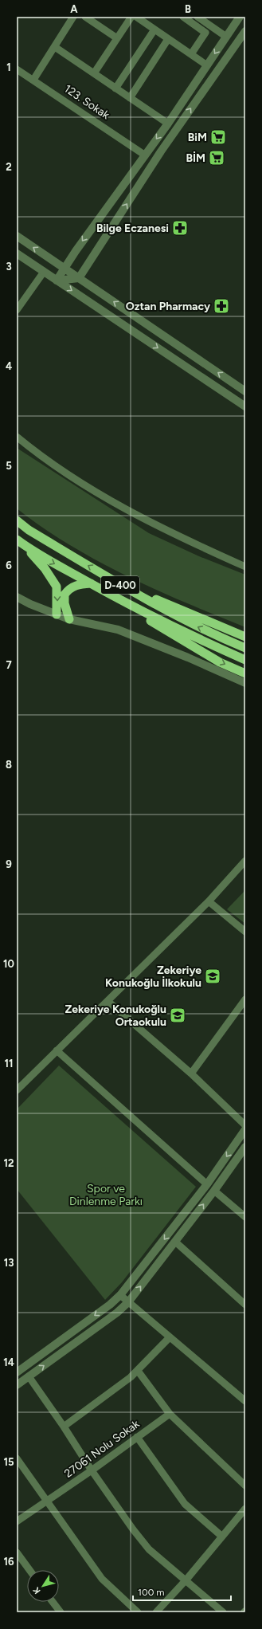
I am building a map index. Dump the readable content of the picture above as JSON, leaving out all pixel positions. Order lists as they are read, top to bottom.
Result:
{
  "streets": {
    "highway": ["D-400"],
    "street": ["123. Sokak", "27061 Nolu Sokak"]
  },
  "parks": ["Spor ve Dinlenme Parkı"],
  "places": {
    "supermarket": ["BiM", "BİM"],
    "pharmacy": ["Bilge Eczanesi", "Oztan Pharmacy"],
    "school or university": ["Zekeriye Konukoğlu İlkokulu", "Zekeriye Konukoğlu Ortaokulu"]
  },
  "scale_bar": "100 m",
  "north": "bottom left",
  "grid": {
    "columns": ["A", "B"],
    "rows": [
      "1",
      "2",
      "3",
      "4",
      "5",
      "6",
      "7",
      "8",
      "9",
      "10",
      "11",
      "12",
      "13",
      "14",
      "15",
      "16"
    ]
  }
}
